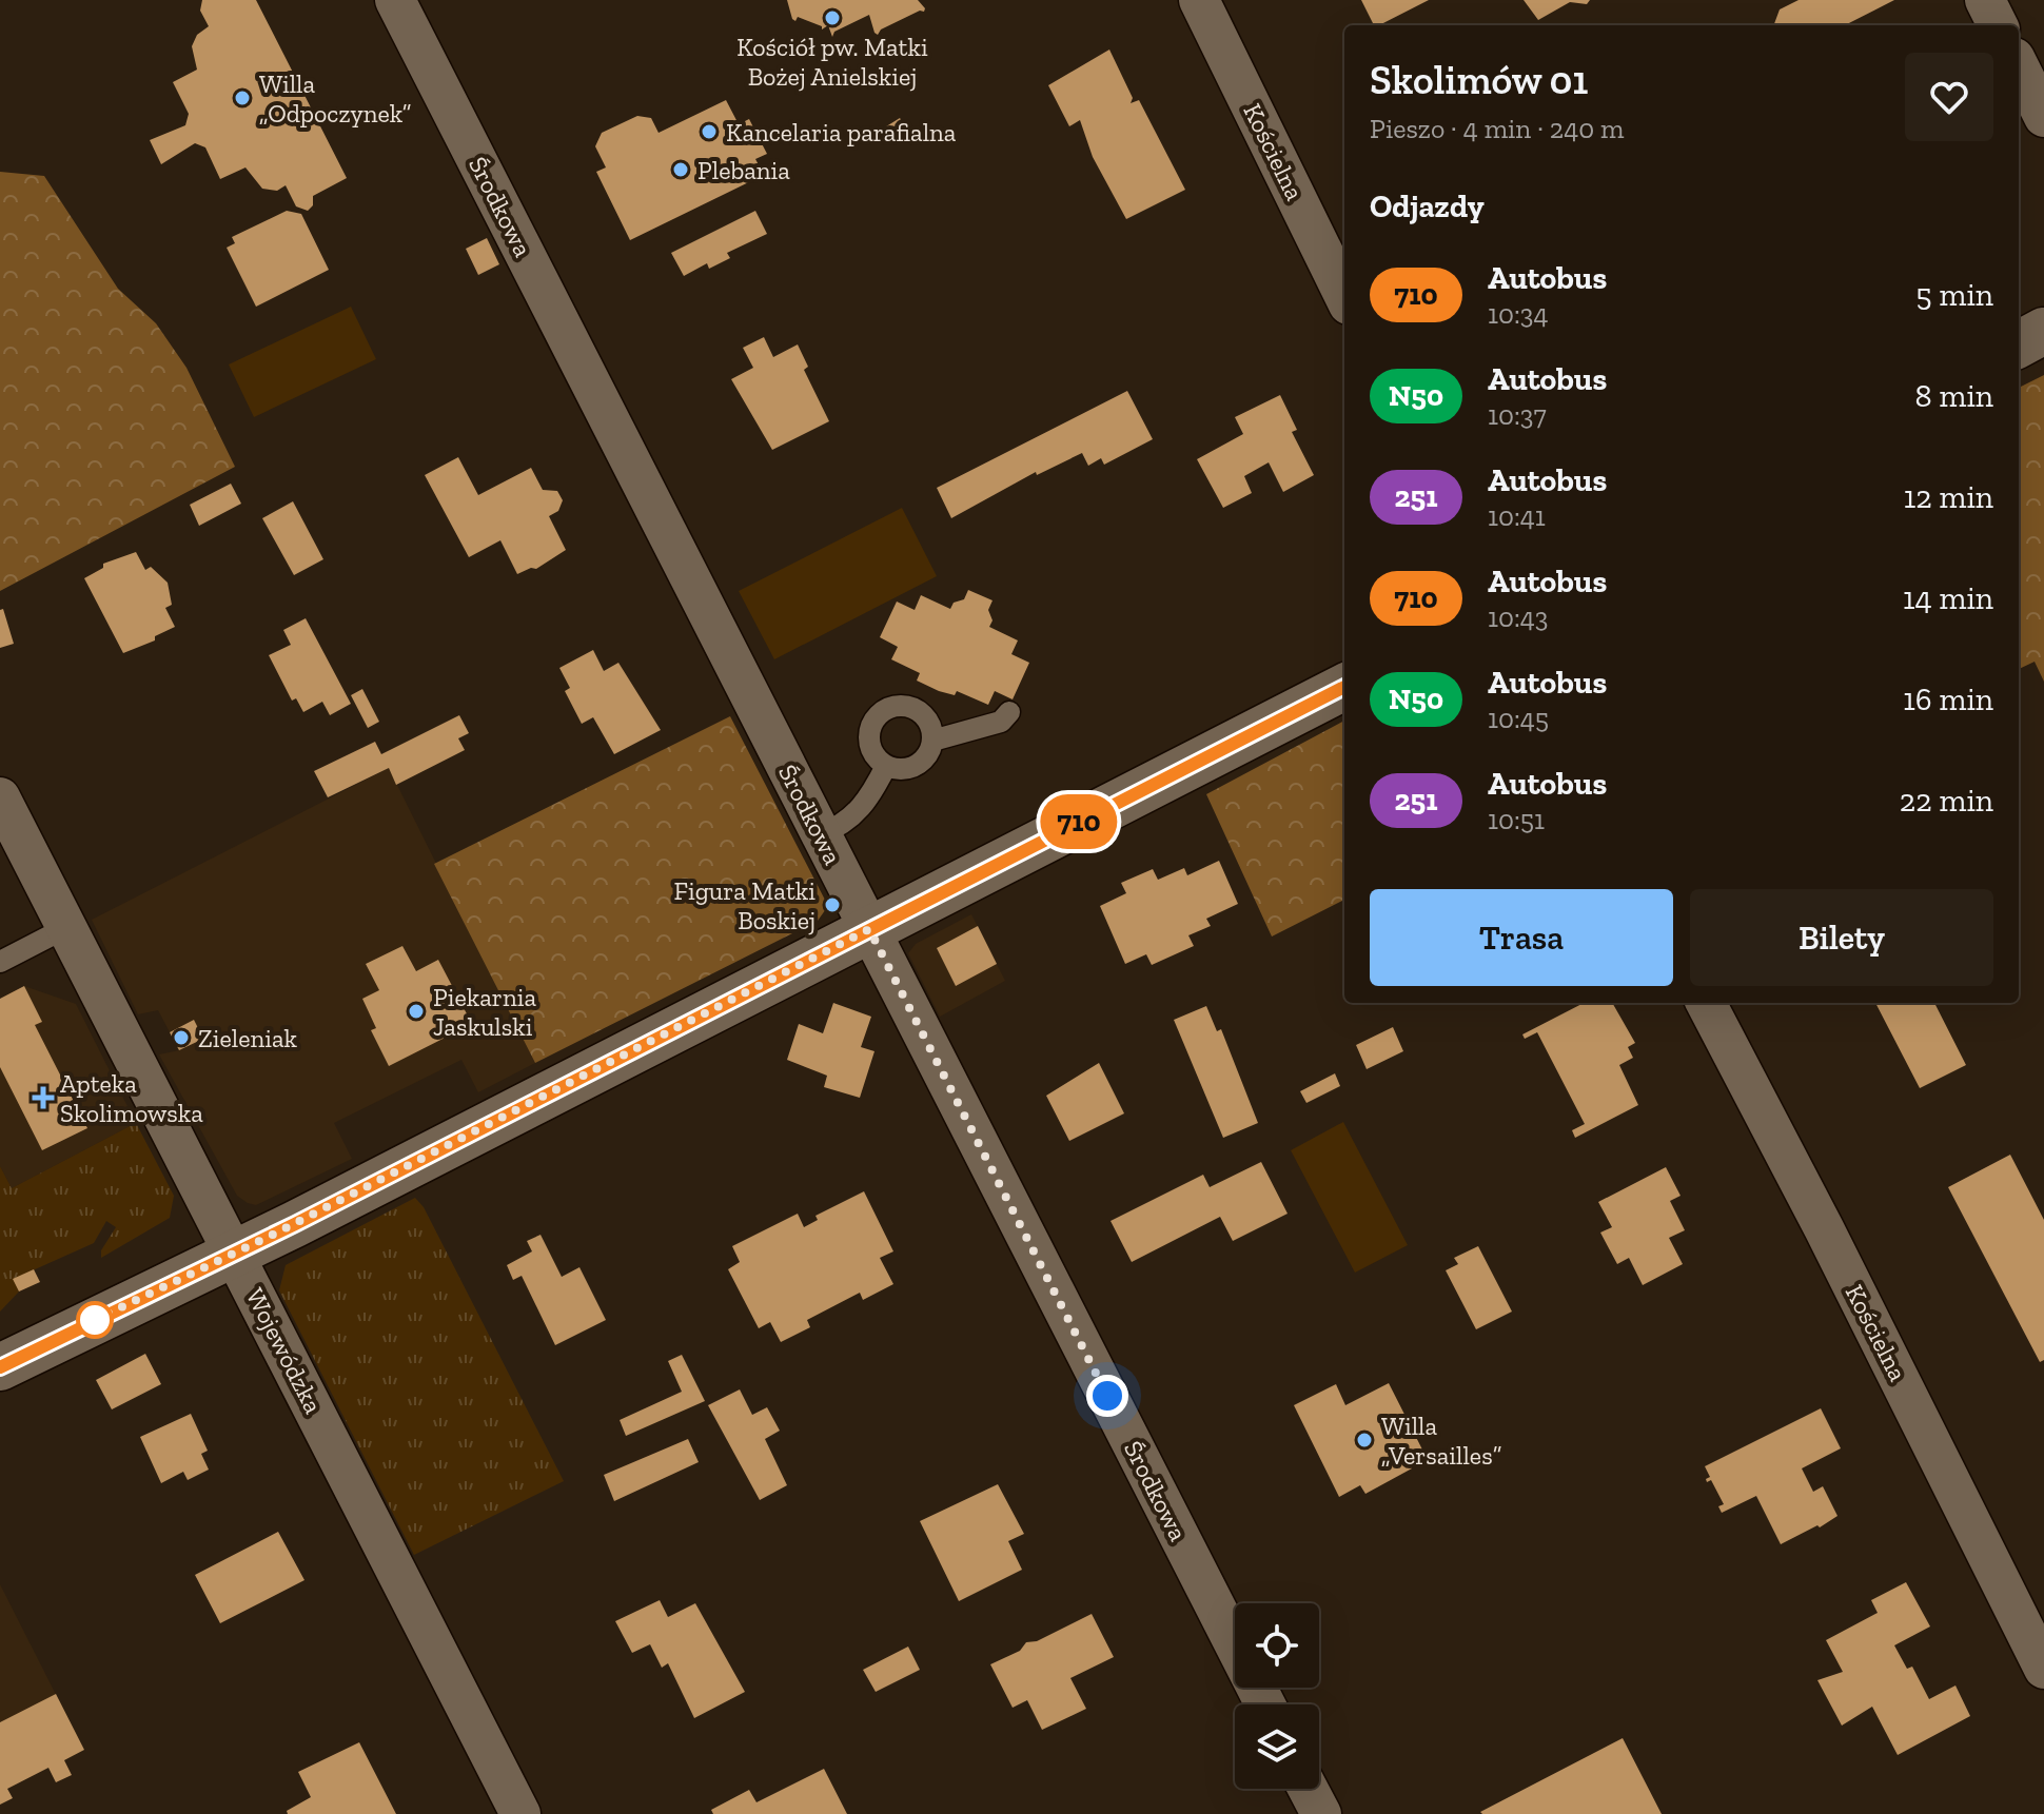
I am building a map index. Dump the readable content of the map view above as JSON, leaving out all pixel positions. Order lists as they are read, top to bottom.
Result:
{
  "streets": {
    "street": ["Kościelna", "Środkowa", "Wojewódzka"]
  },
  "places": {
    "other": [
      "Kościół pw. Matki Bożej Anielskiej",
      "Willa „Odpoczynek”",
      "Kancelaria parafialna",
      "Plebania",
      "Figura Matki Boskiej",
      "Piekarnia Jaskulski",
      "Zieleniak",
      "Willa „Versailles”"
    ],
    "health": ["Apteka Skolimowska"]
  },
  "lines": ["bus line 710"],
  "page": {
    "on_map": "710",
    "heading": [
      ["Skolimów 01", "Pieszo · 4 min · 240 m"],
      "Odjazdy"
    ],
    "list": [
      {
        "mark": "710",
        "name": "Autobus",
        "note": "10:34",
        "value": "5 min"
      },
      {
        "mark": "N50",
        "name": "Autobus",
        "note": "10:37",
        "value": "8 min"
      },
      {
        "mark": "251",
        "name": "Autobus",
        "note": "10:41",
        "value": "12 min"
      },
      {
        "mark": "710",
        "name": "Autobus",
        "note": "10:43",
        "value": "14 min"
      },
      {
        "mark": "N50",
        "name": "Autobus",
        "note": "10:45",
        "value": "16 min"
      },
      {
        "mark": "251",
        "name": "Autobus",
        "note": "10:51",
        "value": "22 min"
      }
    ],
    "buttons": ["Trasa", "Bilety"]
  }
}
